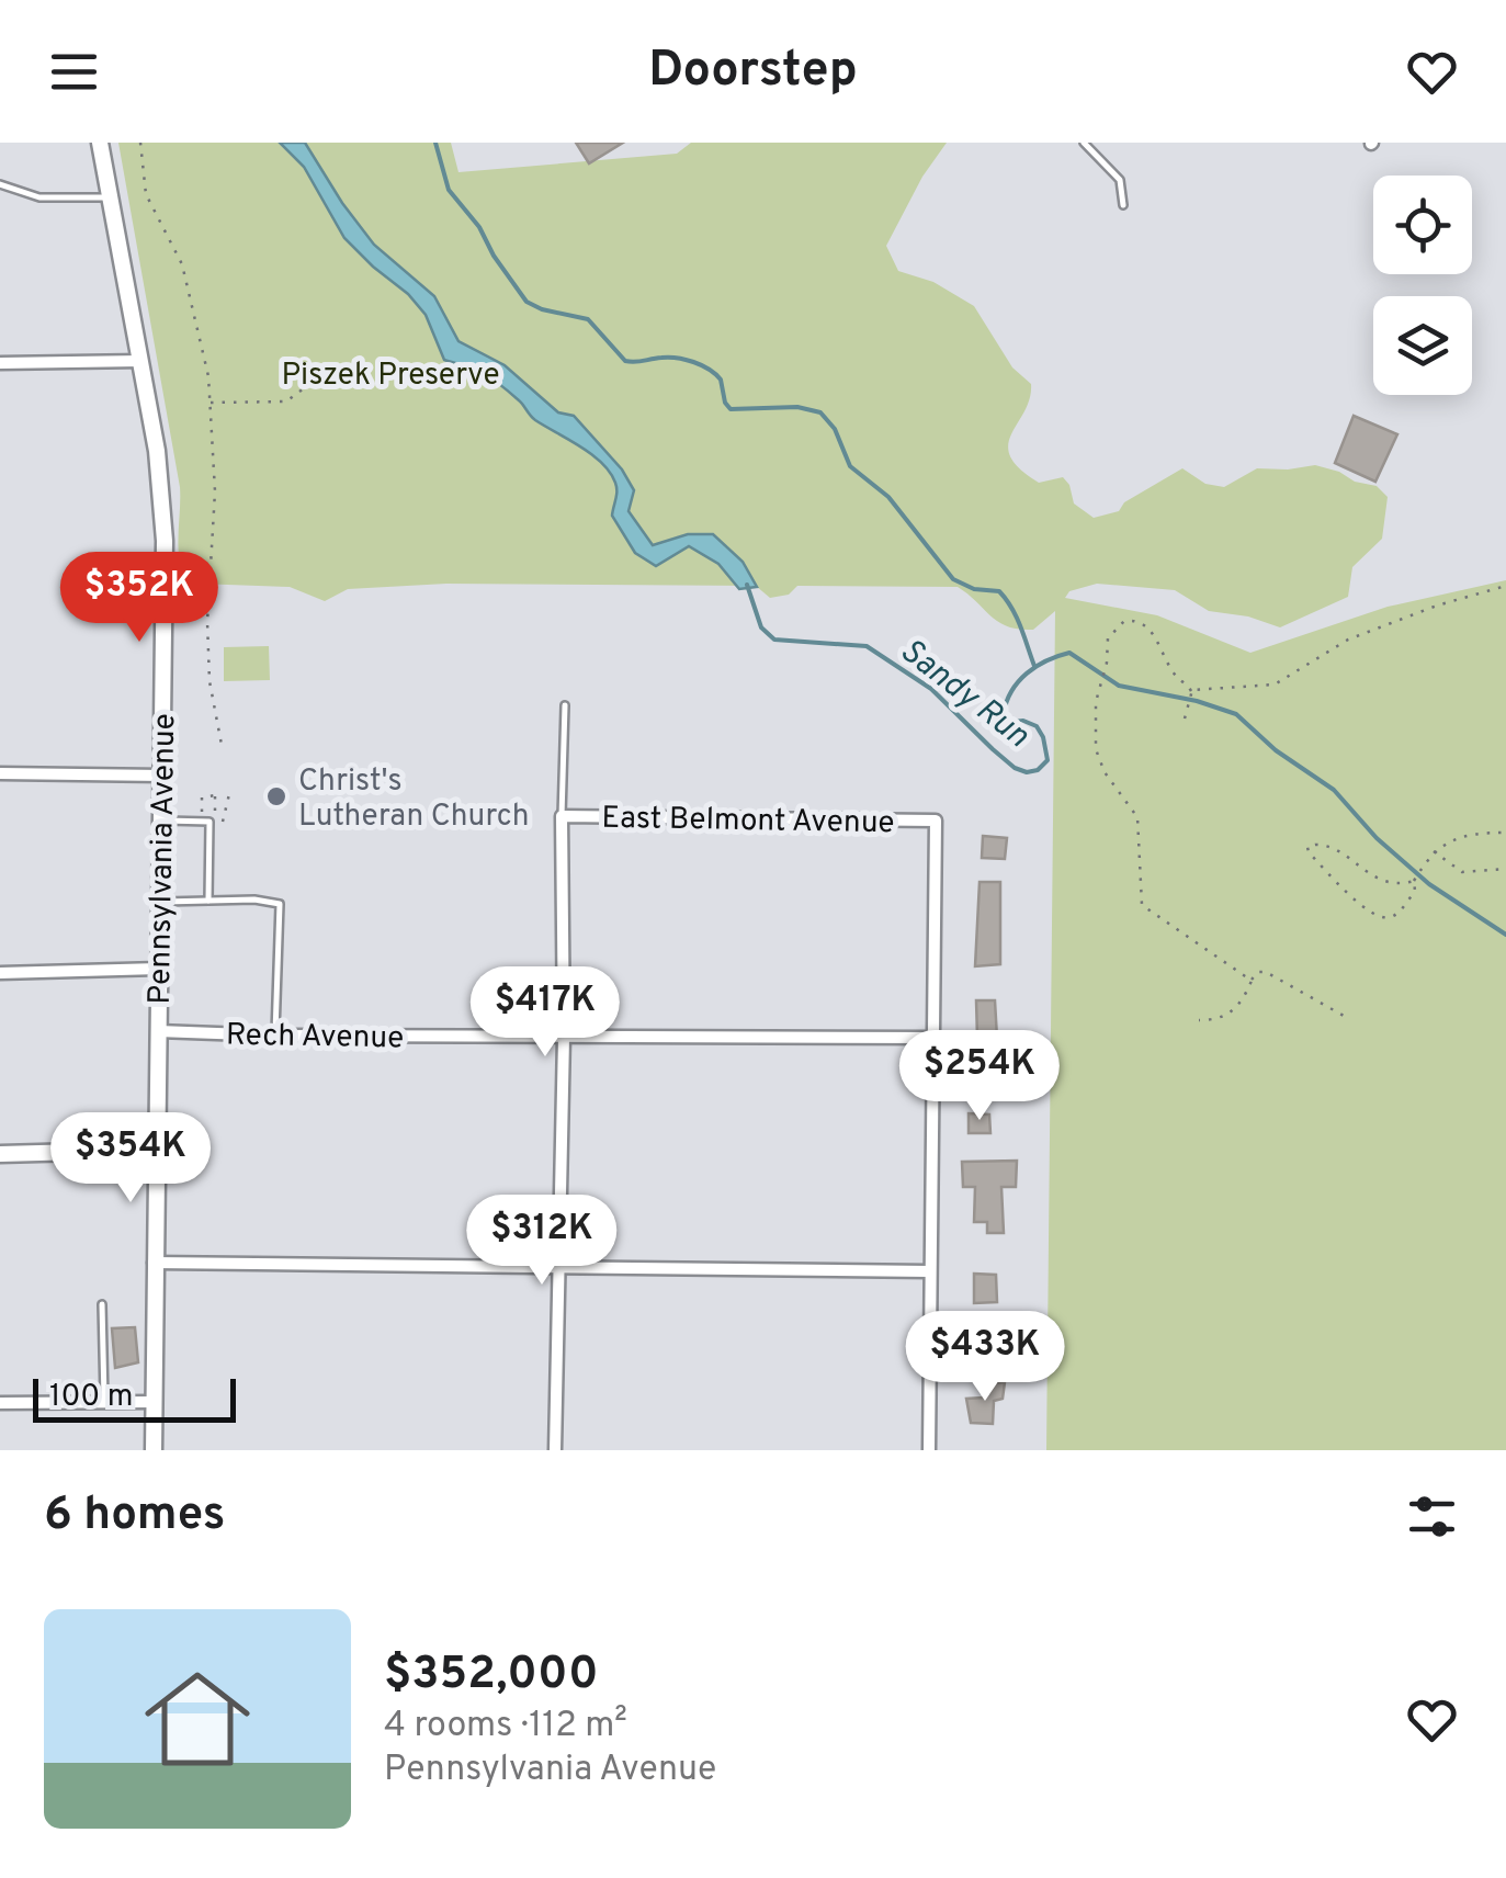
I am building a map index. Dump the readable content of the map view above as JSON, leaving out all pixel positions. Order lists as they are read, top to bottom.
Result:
{
  "streets": {
    "main road": ["Pennsylvania Avenue"],
    "street": ["East Belmont Avenue", "Rech Avenue"]
  },
  "crossings": [
    ["East Belmont Avenue", "Rech Avenue"],
    ["Pennsylvania Avenue", "Rech Avenue"]
  ],
  "water": ["Sandy Run"],
  "parks": ["Piszek Preserve"],
  "places": ["Christ's Lutheran Church"],
  "scale_bar": "100 m",
  "page": {
    "header": "Doorstep",
    "price": [
      "$352K",
      "$417K",
      "$254K",
      "$354K",
      "$312K",
      "$433K"
    ],
    "scale": "100 m",
    "heading": "6 homes",
    "list": [
      {
        "name": "$352,000",
        "note": "4 rooms · 112 m² · Pennsylvania Avenue"
      }
    ]
  }
}
